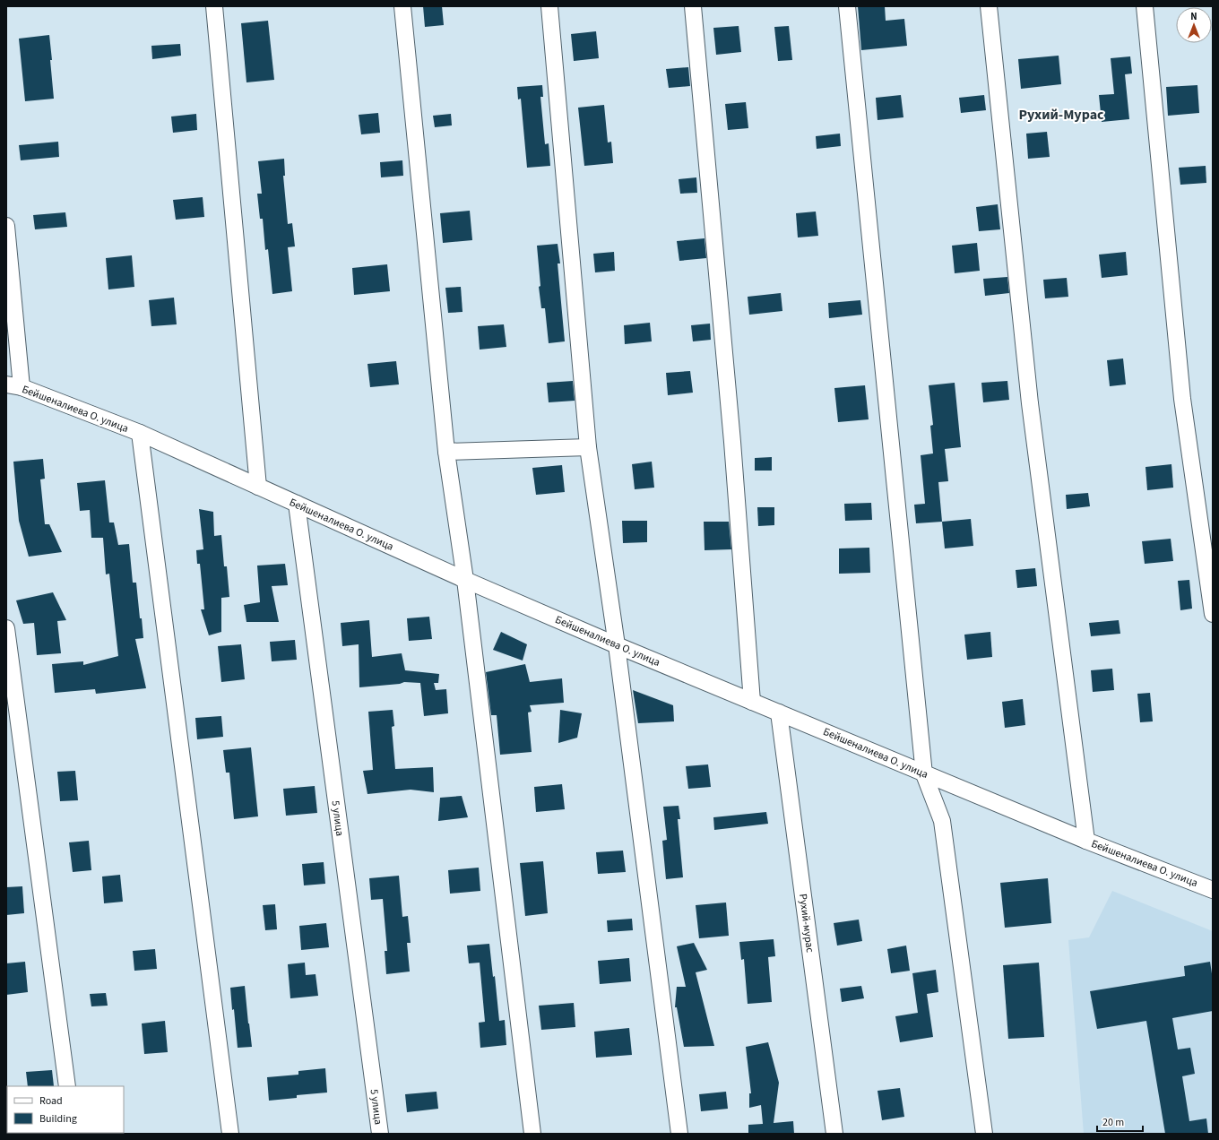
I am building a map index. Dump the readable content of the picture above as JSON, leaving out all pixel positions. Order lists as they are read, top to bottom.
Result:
{
  "streets": {
    "street": ["Бейшеналиева О. улица", "5 улица", "Рухий-мурас"]
  },
  "crossings": [
    ["Бейшеналиева О. улица", "5 улица"],
    ["Бейшеналиева О. улица", "Рухий-мурас"]
  ],
  "districts": ["Рухий-Мурас"],
  "legend": ["Road", "Building"],
  "scale_bar": "20 m",
  "north": "top"
}
